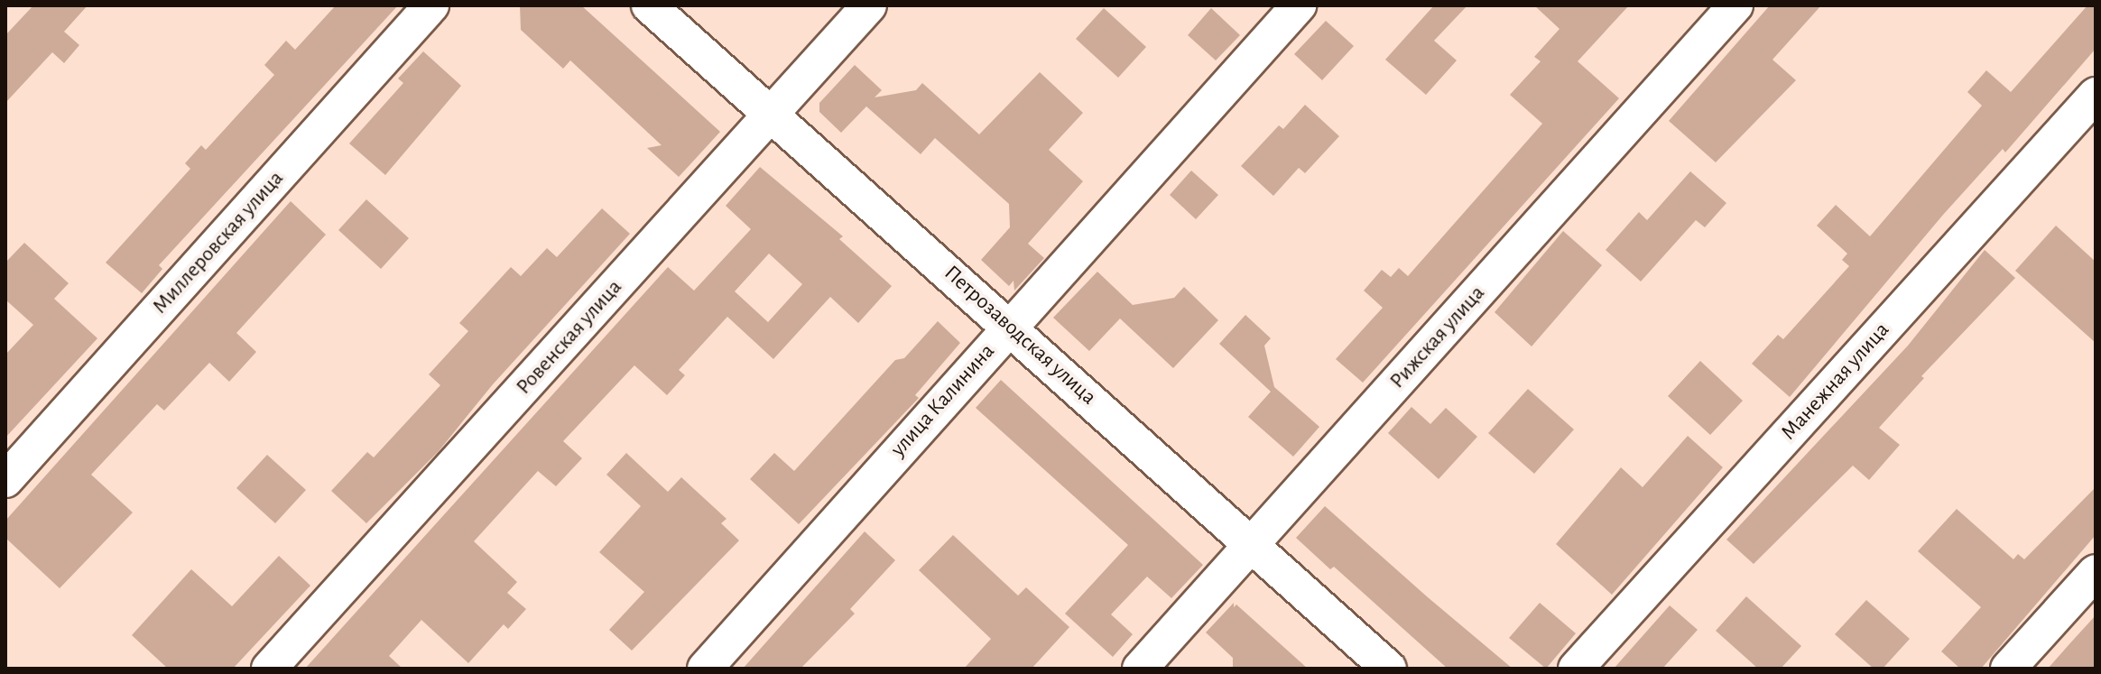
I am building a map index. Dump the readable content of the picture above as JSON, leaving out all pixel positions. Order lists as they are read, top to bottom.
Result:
{
  "streets": {
    "street": [
      "Миллеровская улица",
      "Петрозаводская улица",
      "Ровенская улица",
      "Рижская улица",
      "Манежная улица",
      "улица Калинина"
    ]
  },
  "crossings": [
    ["Петрозаводская улица", "Ровенская улица"],
    ["Петрозаводская улица", "Рижская улица"],
    ["Петрозаводская улица", "улица Калинина"]
  ]
}
